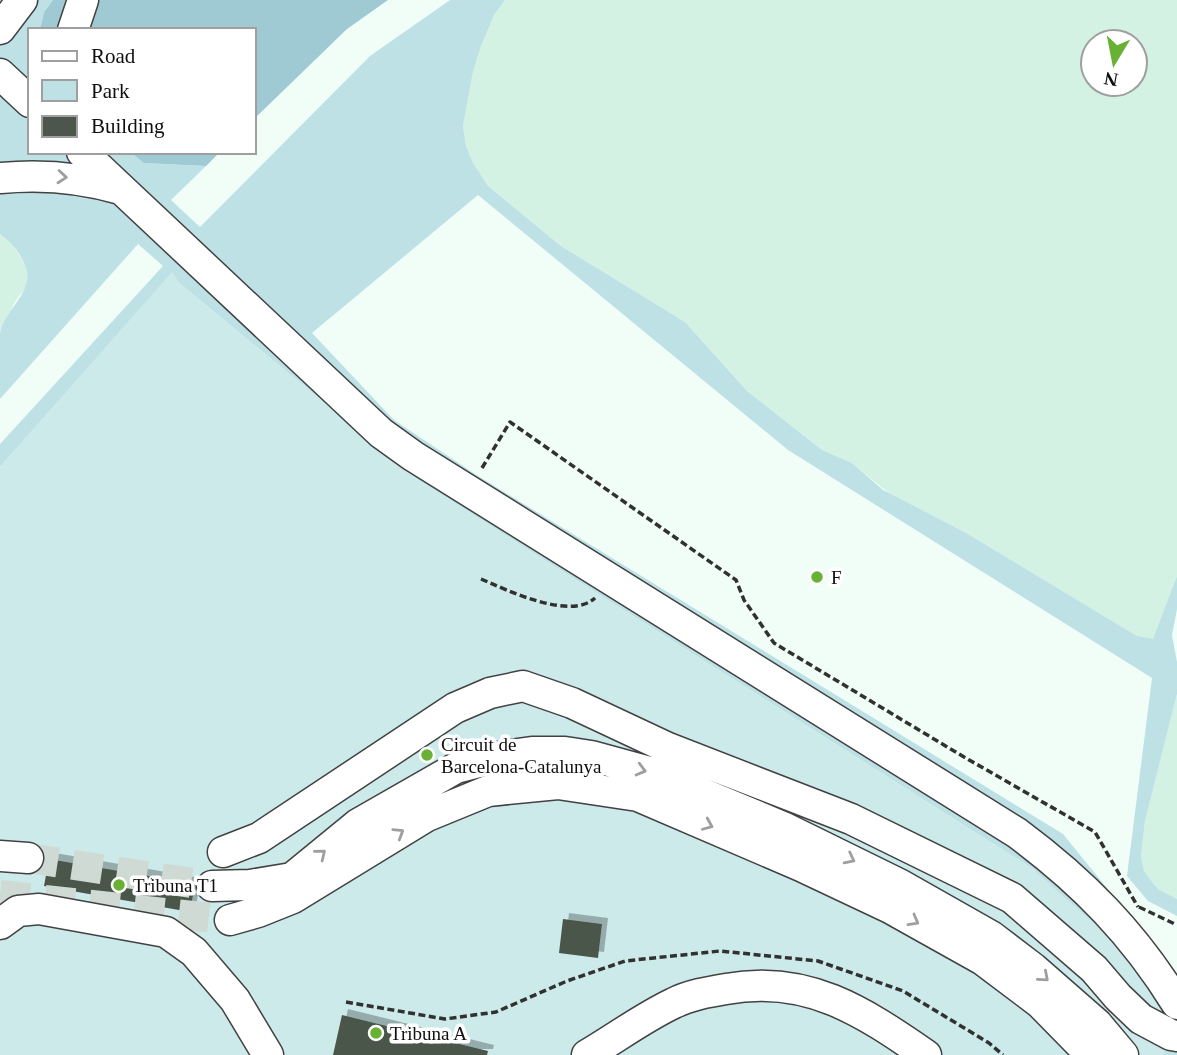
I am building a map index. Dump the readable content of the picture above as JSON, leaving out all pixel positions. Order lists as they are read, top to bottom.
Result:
{
  "places": [
    "F",
    "Circuit de Barcelona-Catalunya",
    "Tribuna T1",
    "Tribuna A"
  ],
  "legend": ["Road", "Park", "Building"],
  "north": "bottom"
}
